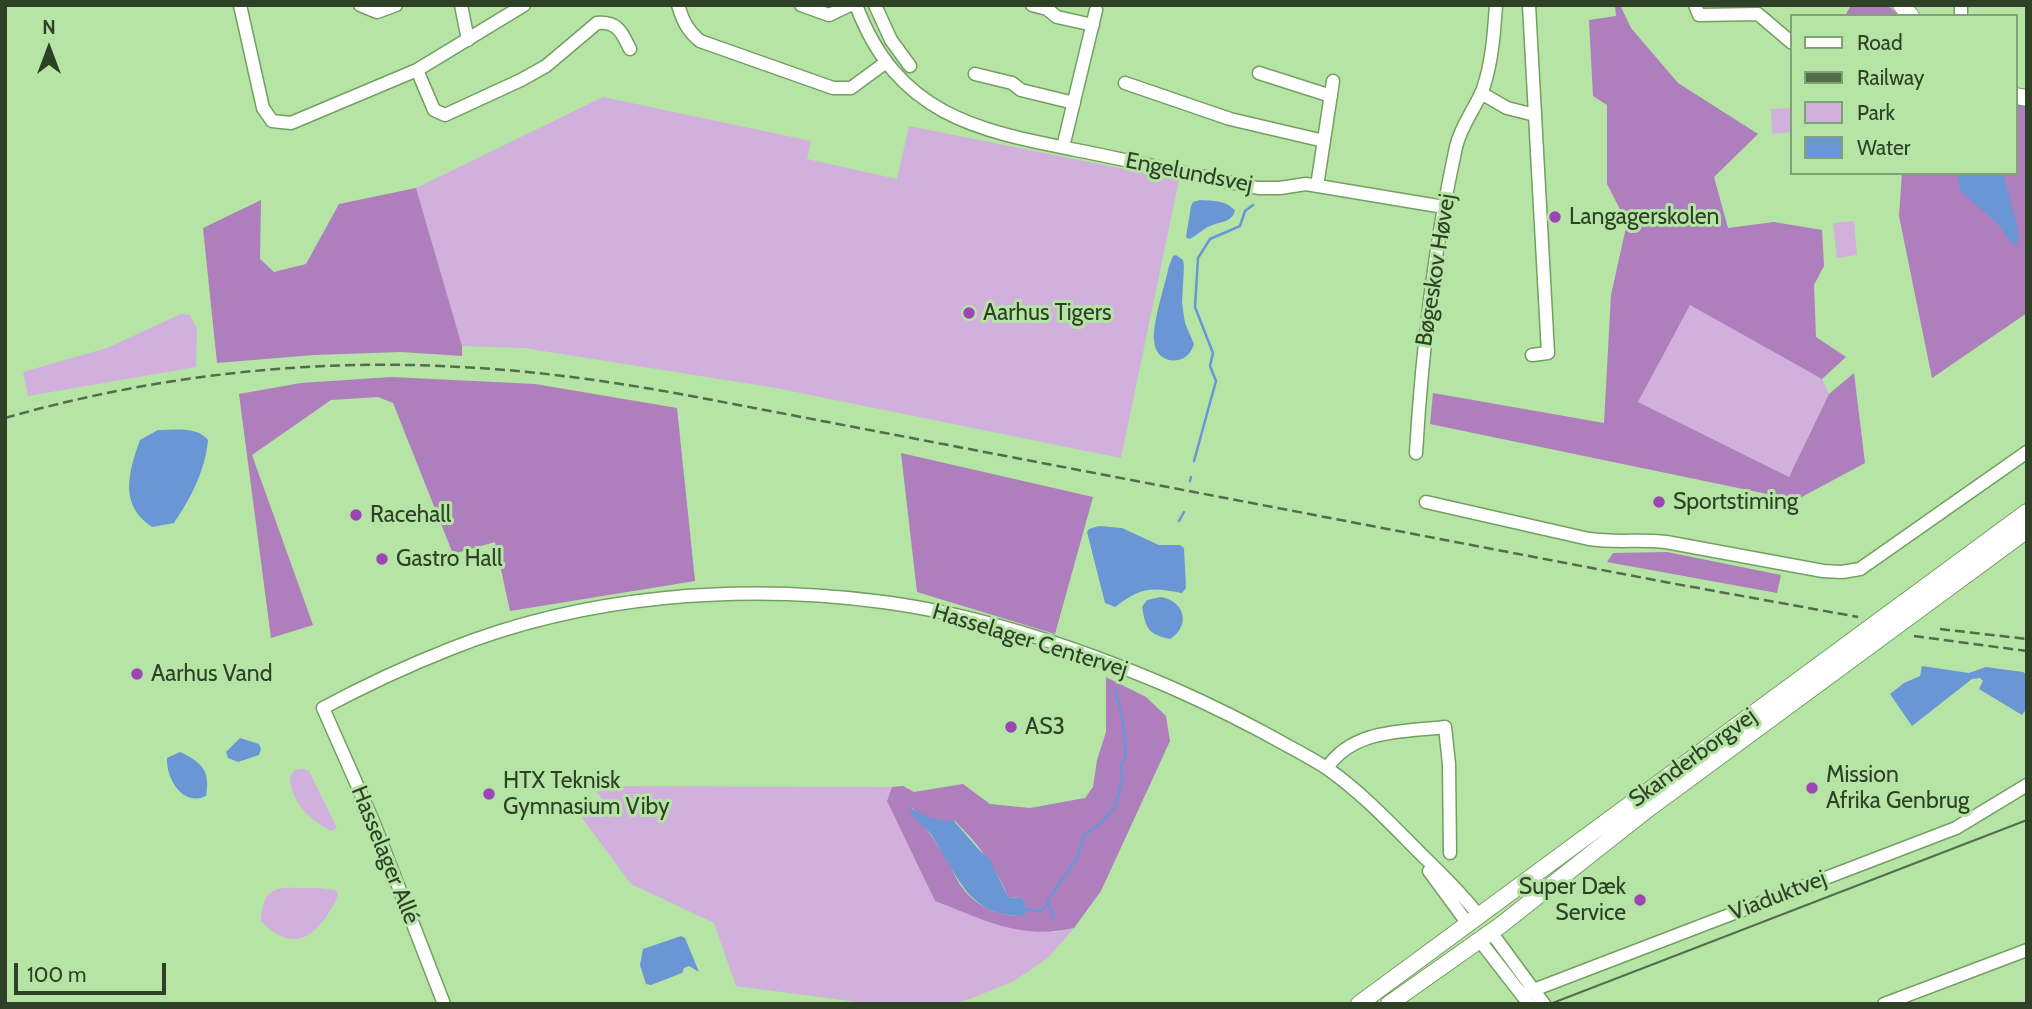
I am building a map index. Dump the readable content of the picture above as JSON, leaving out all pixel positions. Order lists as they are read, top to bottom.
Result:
{
  "streets": {
    "main road": ["Skanderborgvej"],
    "street": [
      "Engelundsvej",
      "Bøgeskov Høvej",
      "Hasselager Centervej",
      "Hasselager Allé",
      "Viaduktvej"
    ]
  },
  "crossings": [
    ["Engelundsvej", "Bøgeskov Høvej"],
    ["Hasselager Centervej", "Skanderborgvej"],
    ["Hasselager Centervej", "Hasselager Allé"],
    ["Hasselager Centervej", "Viaduktvej"]
  ],
  "places": [
    "Langagerskolen",
    "Aarhus Tigers",
    "Sportstiming",
    "Racehall",
    "Gastro Hall",
    "Aarhus Vand",
    "AS3",
    "Mission Afrika Genbrug",
    "HTX Teknisk Gymnasium Viby",
    "Super Dæk Service"
  ],
  "legend": [
    "Road",
    "Railway",
    "Park",
    "Water"
  ],
  "scale_bar": "100 m",
  "north": "top"
}
